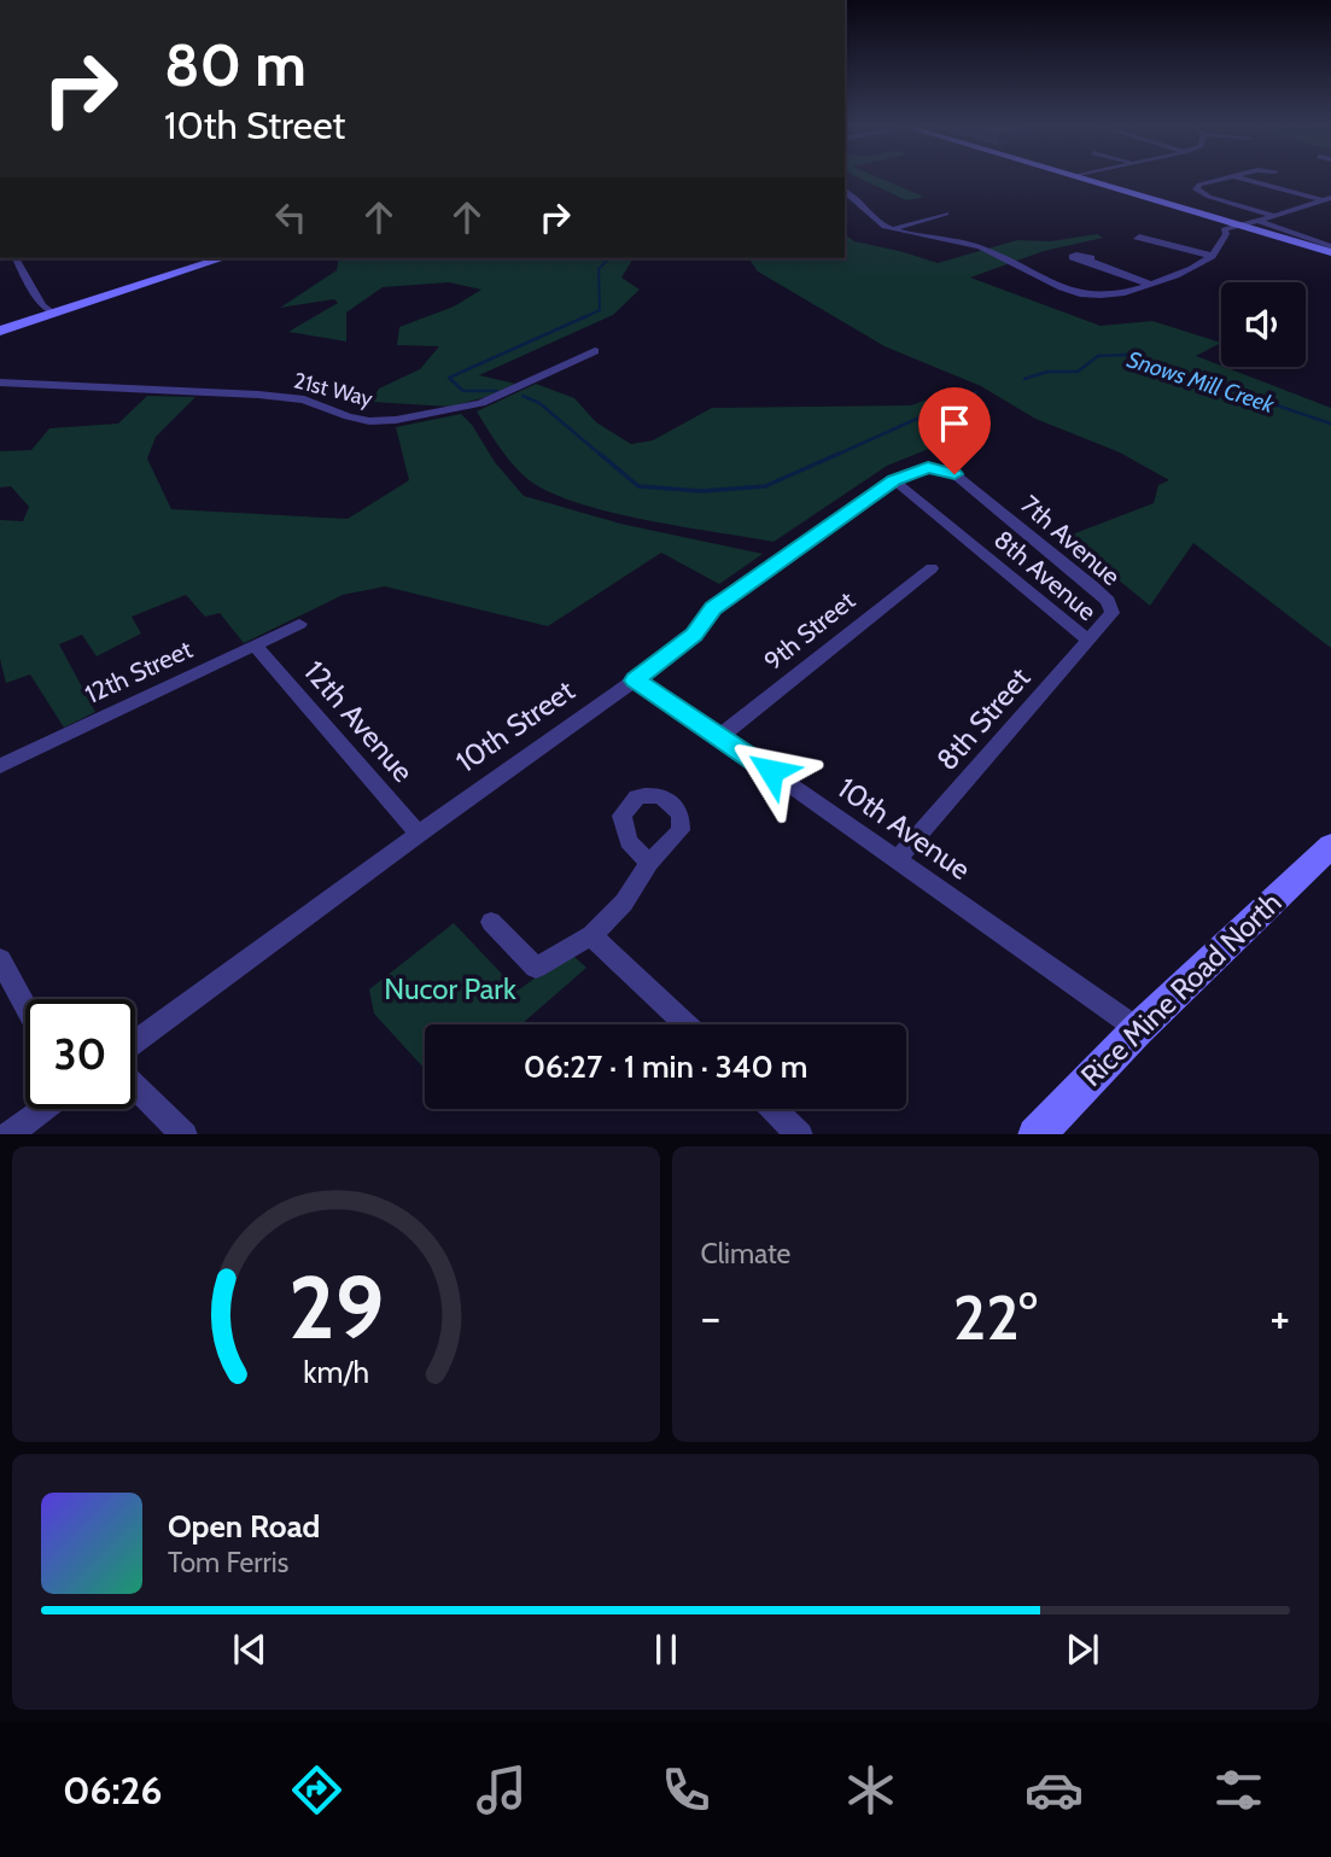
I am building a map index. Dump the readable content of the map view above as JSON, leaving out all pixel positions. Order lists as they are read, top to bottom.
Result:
{
  "streets": {
    "main road": ["Rice Mine Road North"],
    "street": [
      "21st Way",
      "7th Avenue",
      "8th Avenue",
      "9th Street",
      "12th Street",
      "8th Street",
      "12th Avenue",
      "10th Street",
      "10th Avenue"
    ]
  },
  "crossings": [
    ["7th Avenue", "8th Street"],
    ["7th Avenue", "10th Street"],
    ["8th Avenue", "8th Street"],
    ["8th Avenue", "10th Street"],
    ["9th Street", "10th Avenue"],
    ["12th Street", "12th Avenue"],
    ["8th Street", "10th Avenue"],
    ["12th Avenue", "10th Street"],
    ["10th Street", "10th Avenue"],
    ["10th Avenue", "Rice Mine Road North"]
  ],
  "water": ["Snows Mill Creek"],
  "parks": ["Nucor Park"],
  "page": {
    "turn": ["80 m", "10th Street"],
    "limit": "30",
    "trip": "06:27 · 1 min · 340 m",
    "tile": "Climate",
    "heat": ["−", "22°", "+"],
    "song": ["Open Road", "Tom Ferris"],
    "tabs": "06:26",
    "gauge": ["29", "km/h"]
  }
}
